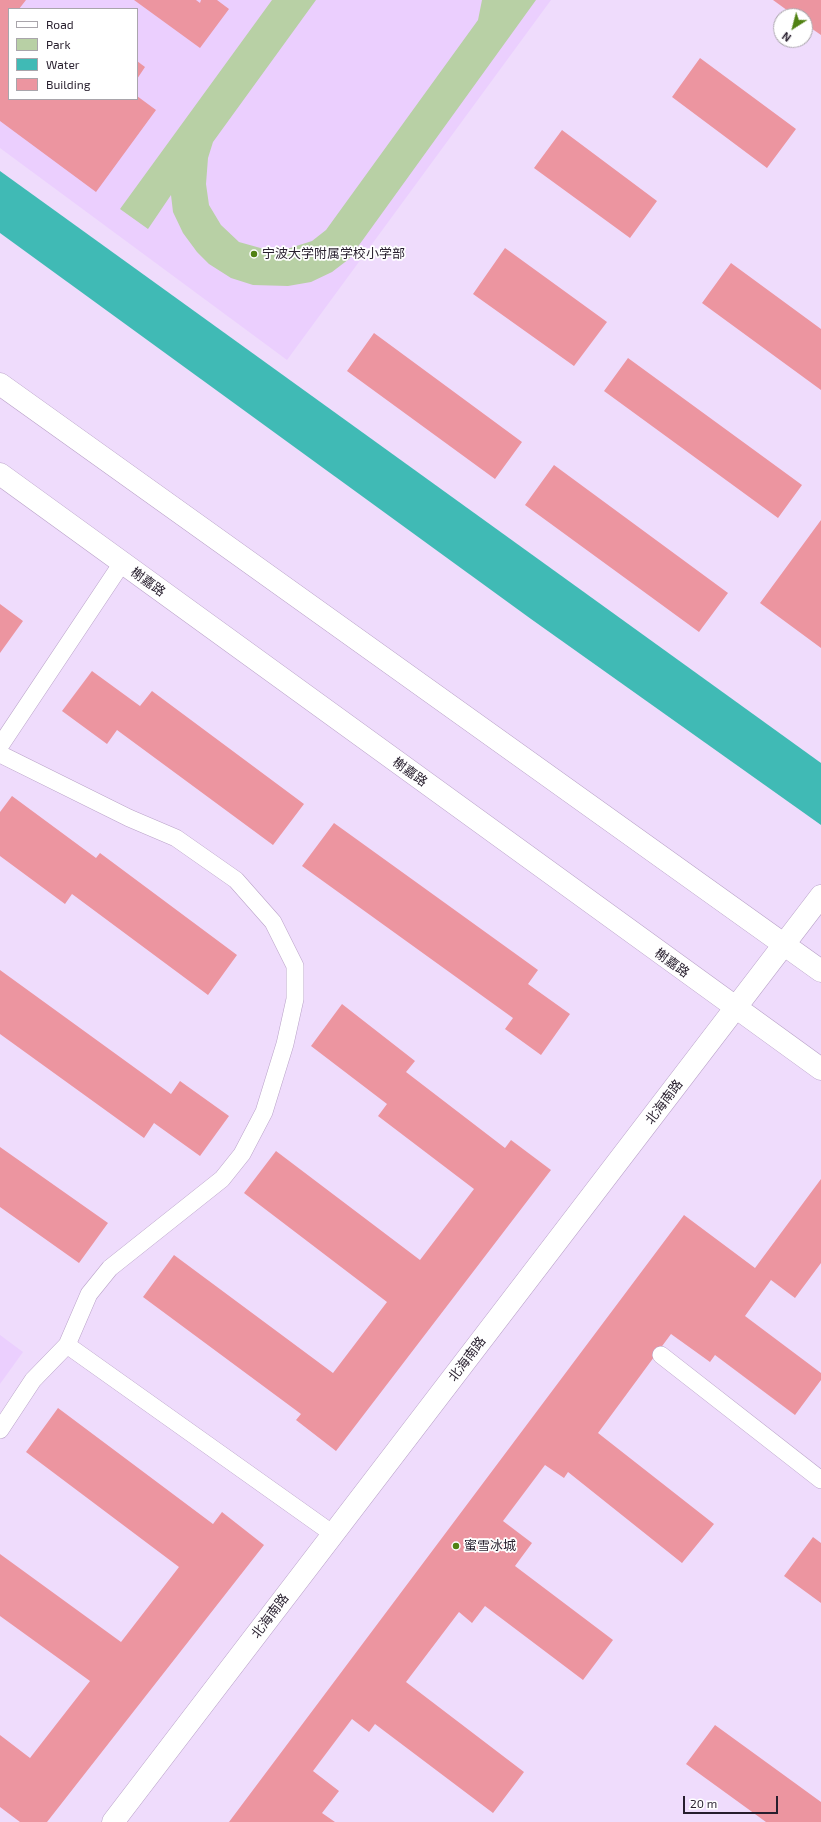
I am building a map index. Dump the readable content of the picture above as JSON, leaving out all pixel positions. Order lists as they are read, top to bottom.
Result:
{
  "streets": {
    "main road": ["榭嘉路", "北海南路"]
  },
  "crossings": [
    ["榭嘉路", "北海南路"]
  ],
  "places": ["宁波大学附属学校小学部", "蜜雪冰城"],
  "legend": [
    "Road",
    "Park",
    "Water",
    "Building"
  ],
  "scale_bar": "20 m",
  "north": "bottom left"
}
